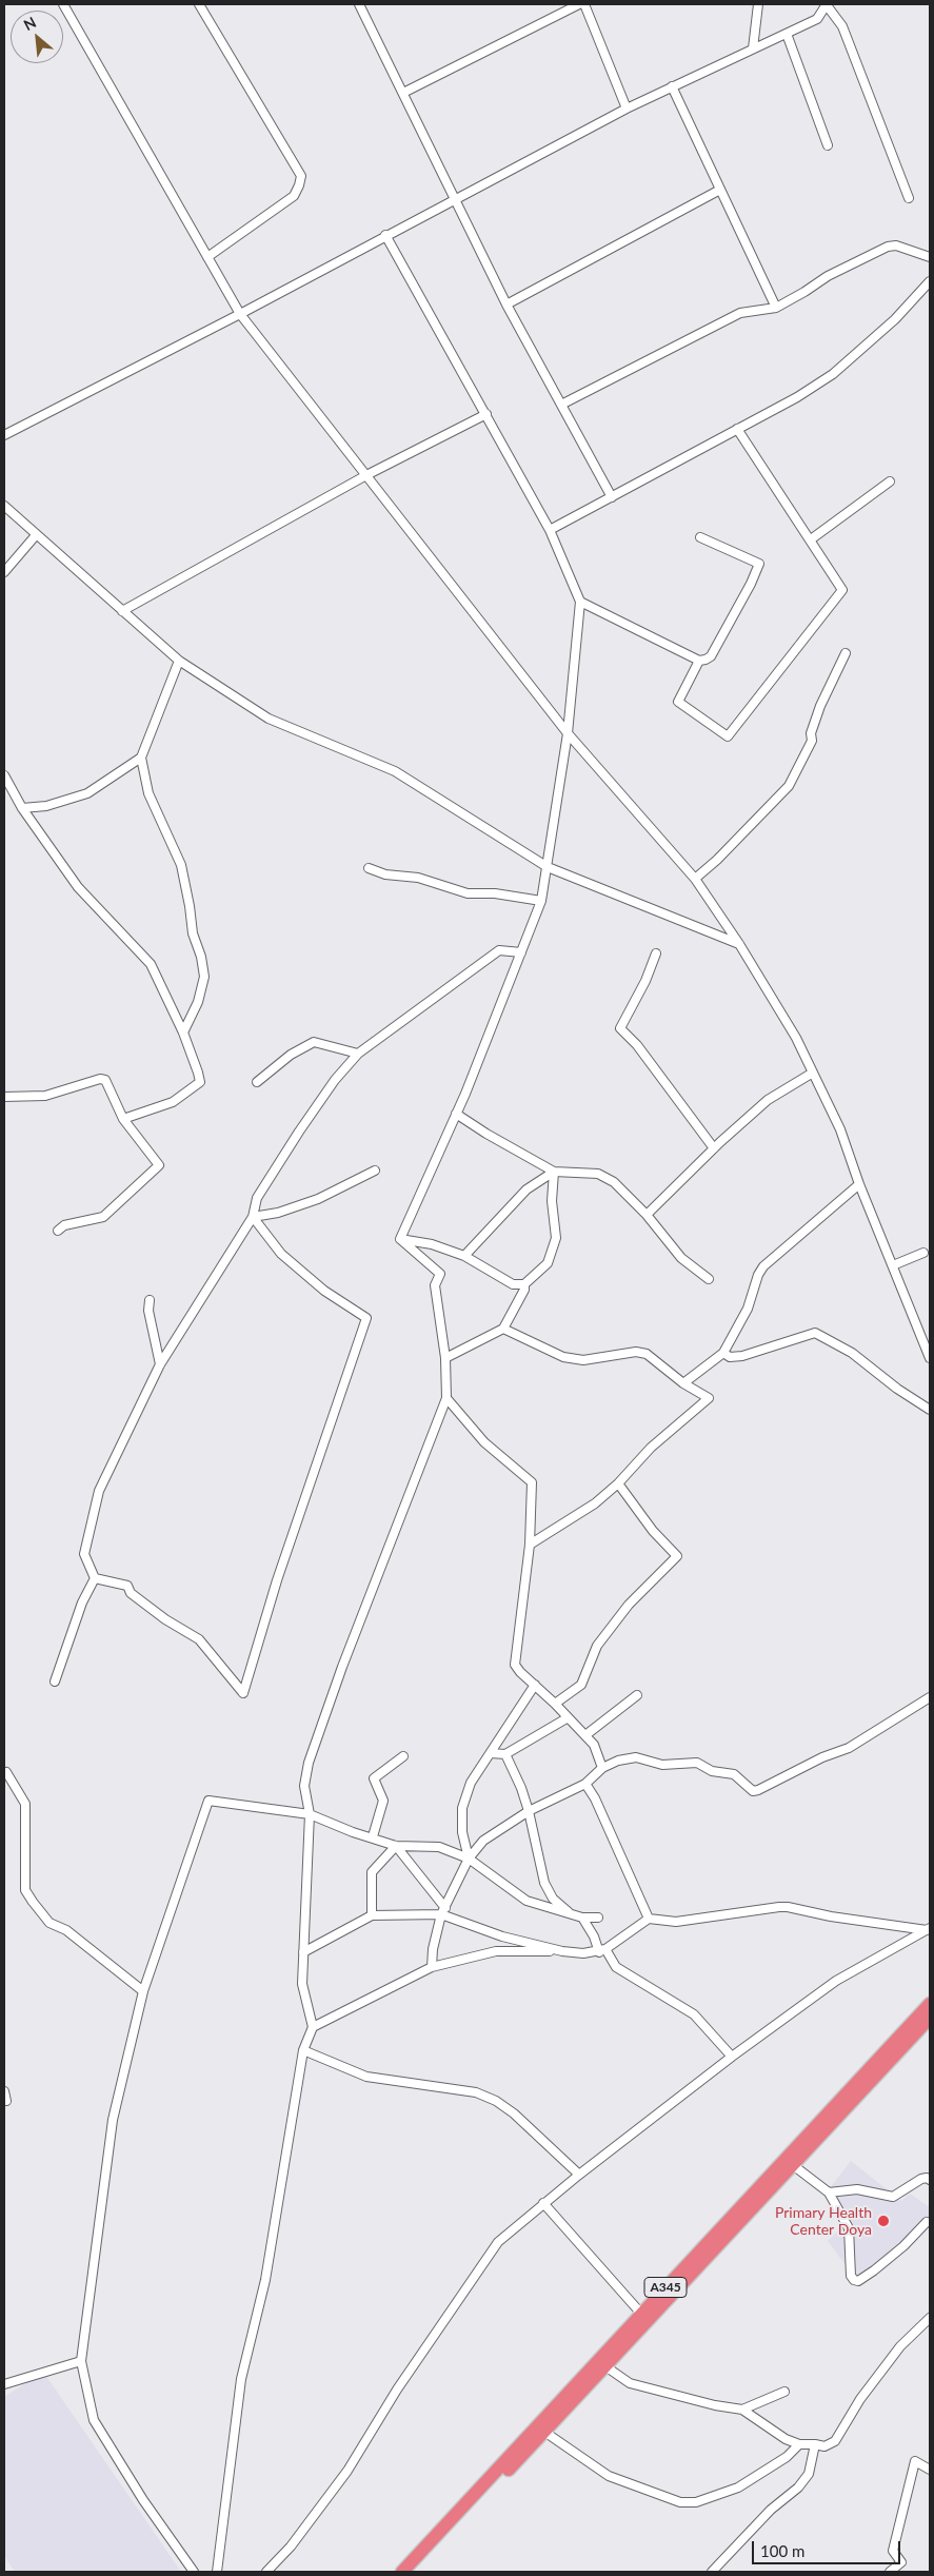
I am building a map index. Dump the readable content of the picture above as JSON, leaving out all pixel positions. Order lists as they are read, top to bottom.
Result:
{
  "streets": {
    "highway": ["A345"]
  },
  "places": ["Primary Health Center Doya"],
  "scale_bar": "100 m",
  "north": "top left"
}
